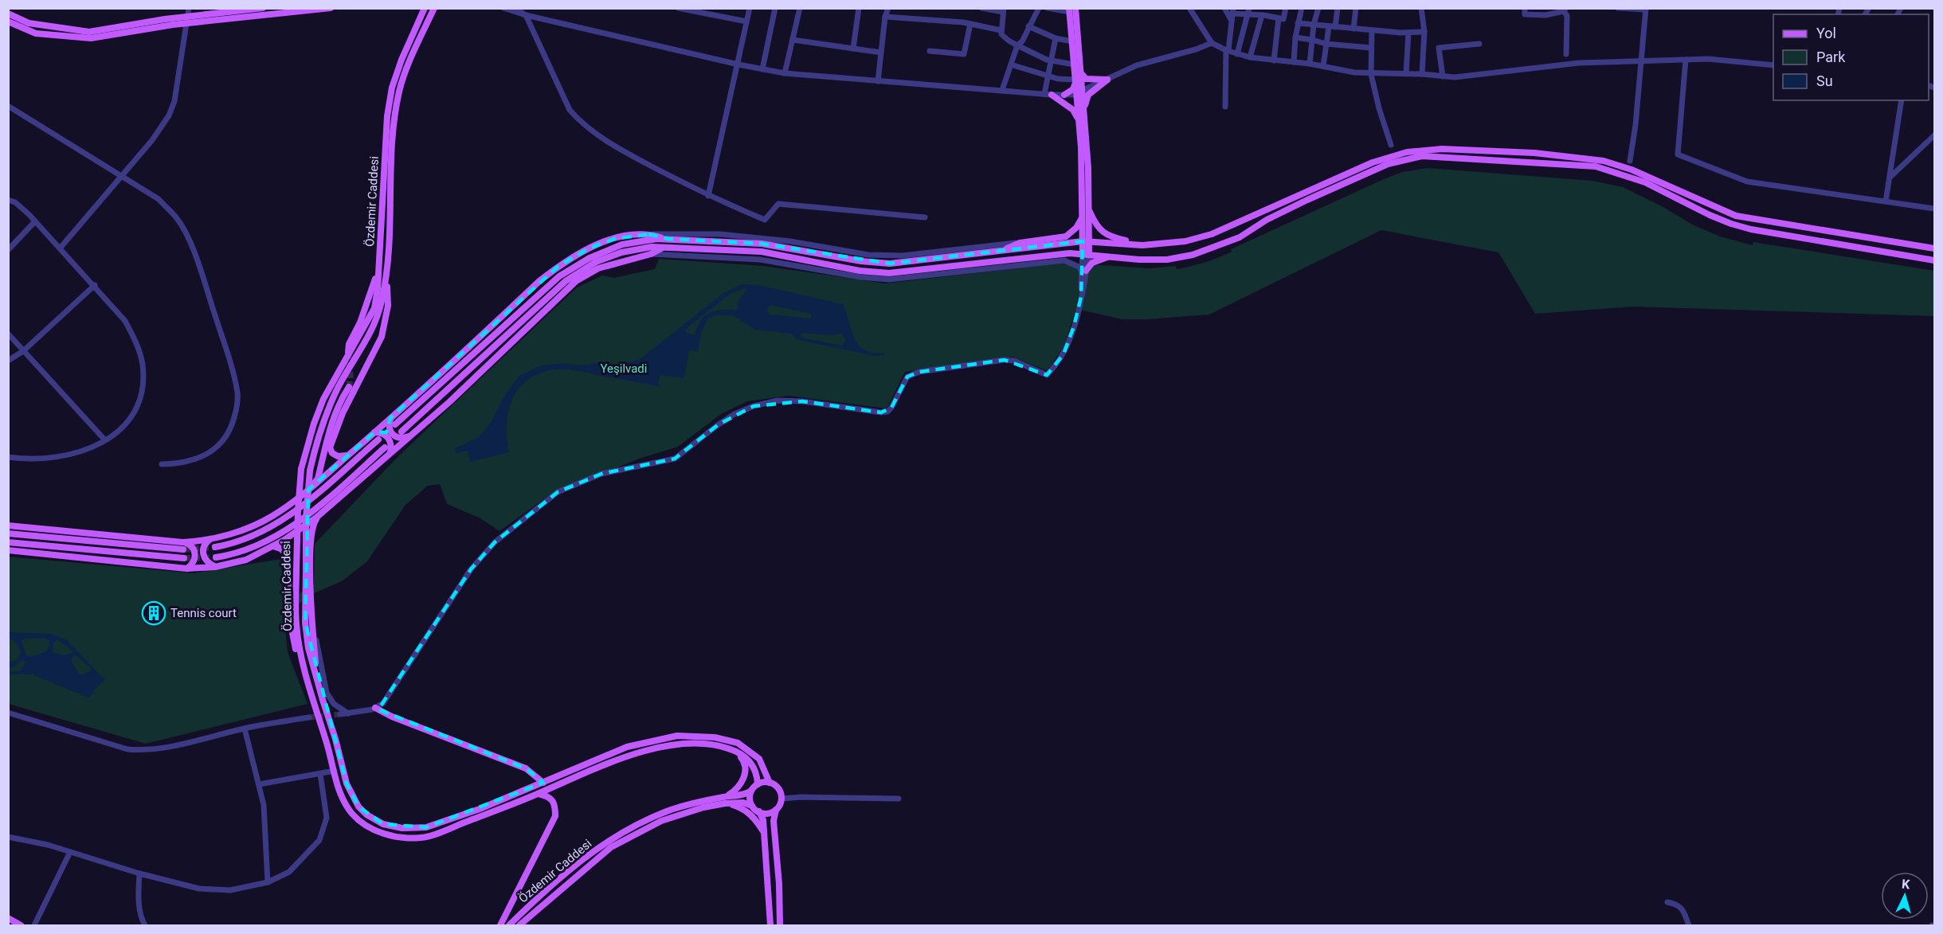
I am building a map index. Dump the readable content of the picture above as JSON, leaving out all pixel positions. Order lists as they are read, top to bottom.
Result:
{
  "streets": {
    "main road": ["Özdemir Caddesi"]
  },
  "parks": ["Yeşilvadi"],
  "places": {
    "building": ["Tennis court"]
  },
  "legend": ["Yol", "Park", "Su"],
  "north": "top"
}
